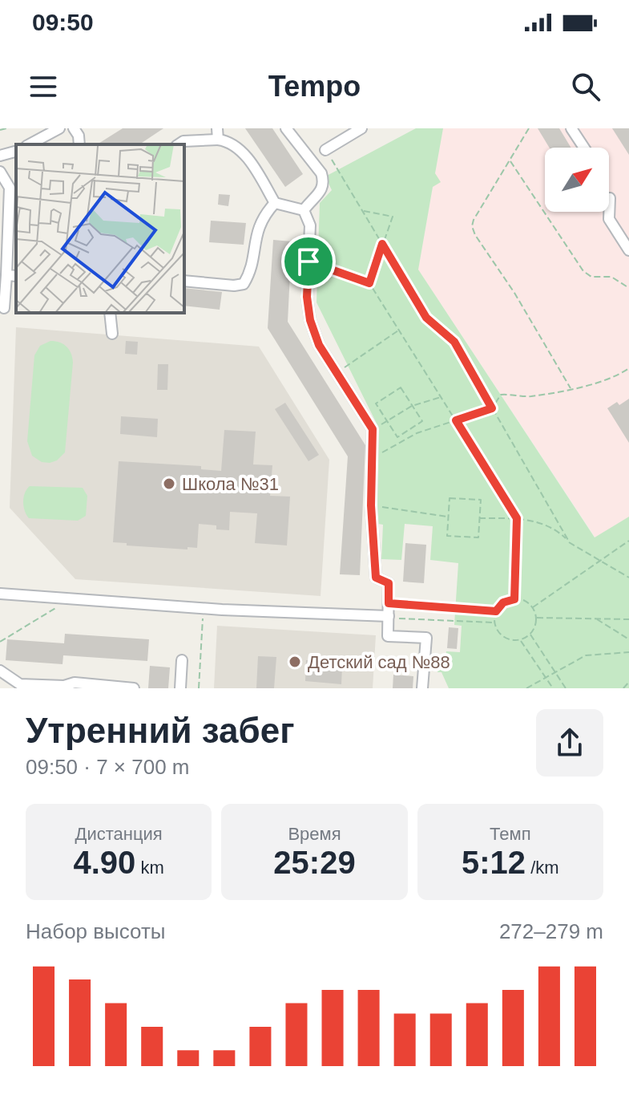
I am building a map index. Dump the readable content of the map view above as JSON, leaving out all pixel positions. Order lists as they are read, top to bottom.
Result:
{
  "places": ["Школа №31", "Детский сад №88"],
  "north": "top right",
  "page": {
    "status": "09:50",
    "header": "Tempo",
    "heading": ["Утренний забег", "09:50 · 7 × 700 m"],
    "stats": [
      ["Дистанция", "4.90 km"],
      ["Время", "25:29"],
      ["Темп", "5:12 /km"]
    ],
    "chart": ["Набор высоты", "272–279 m"]
  }
}
